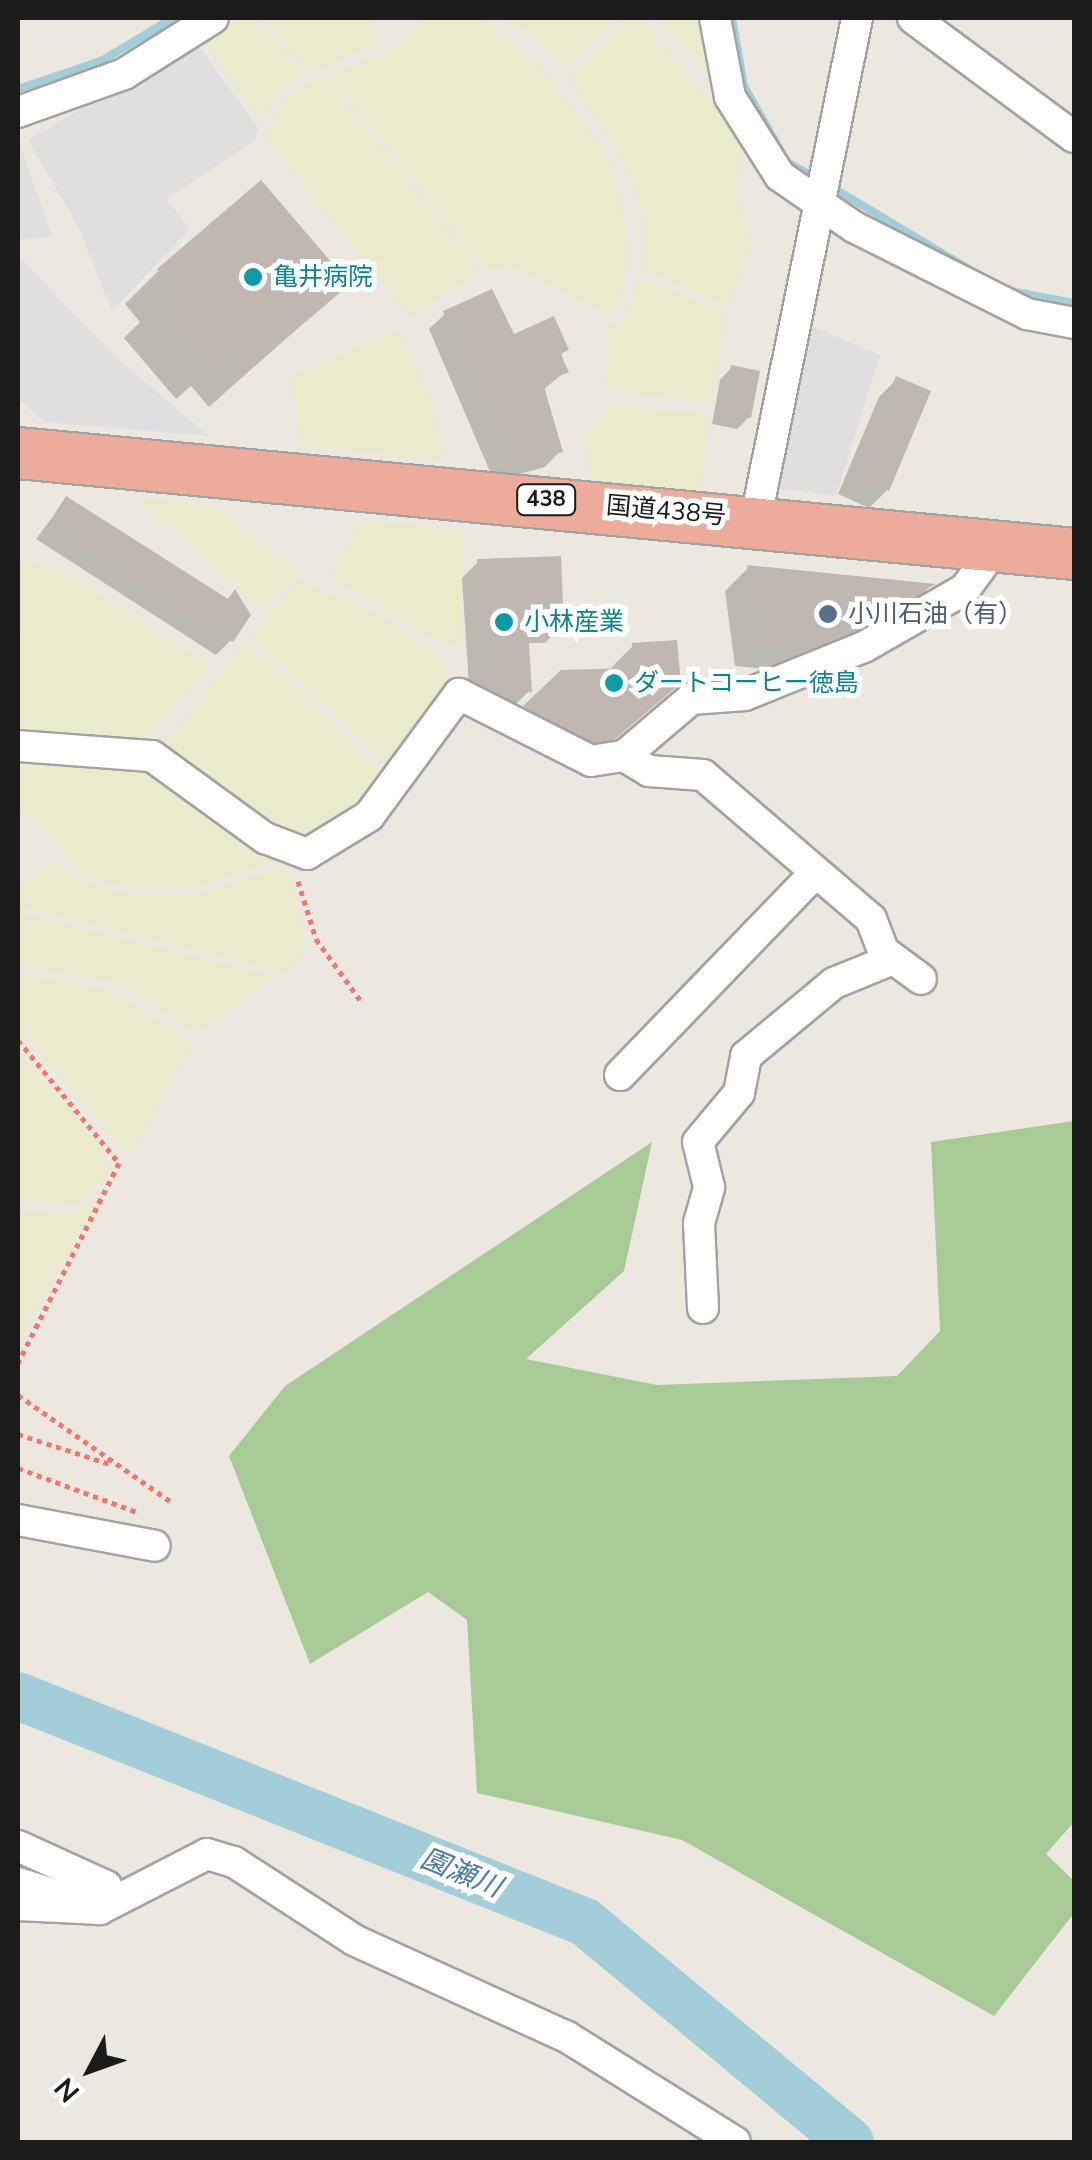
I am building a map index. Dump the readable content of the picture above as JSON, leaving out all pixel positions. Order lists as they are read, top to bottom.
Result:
{
  "streets": {
    "highway": ["438", "国道438号"]
  },
  "water": ["園瀬川"],
  "places": [
    "亀井病院",
    "小川石油（有）",
    "小林産業",
    "ダートコーヒー徳島"
  ],
  "north": "bottom left"
}
